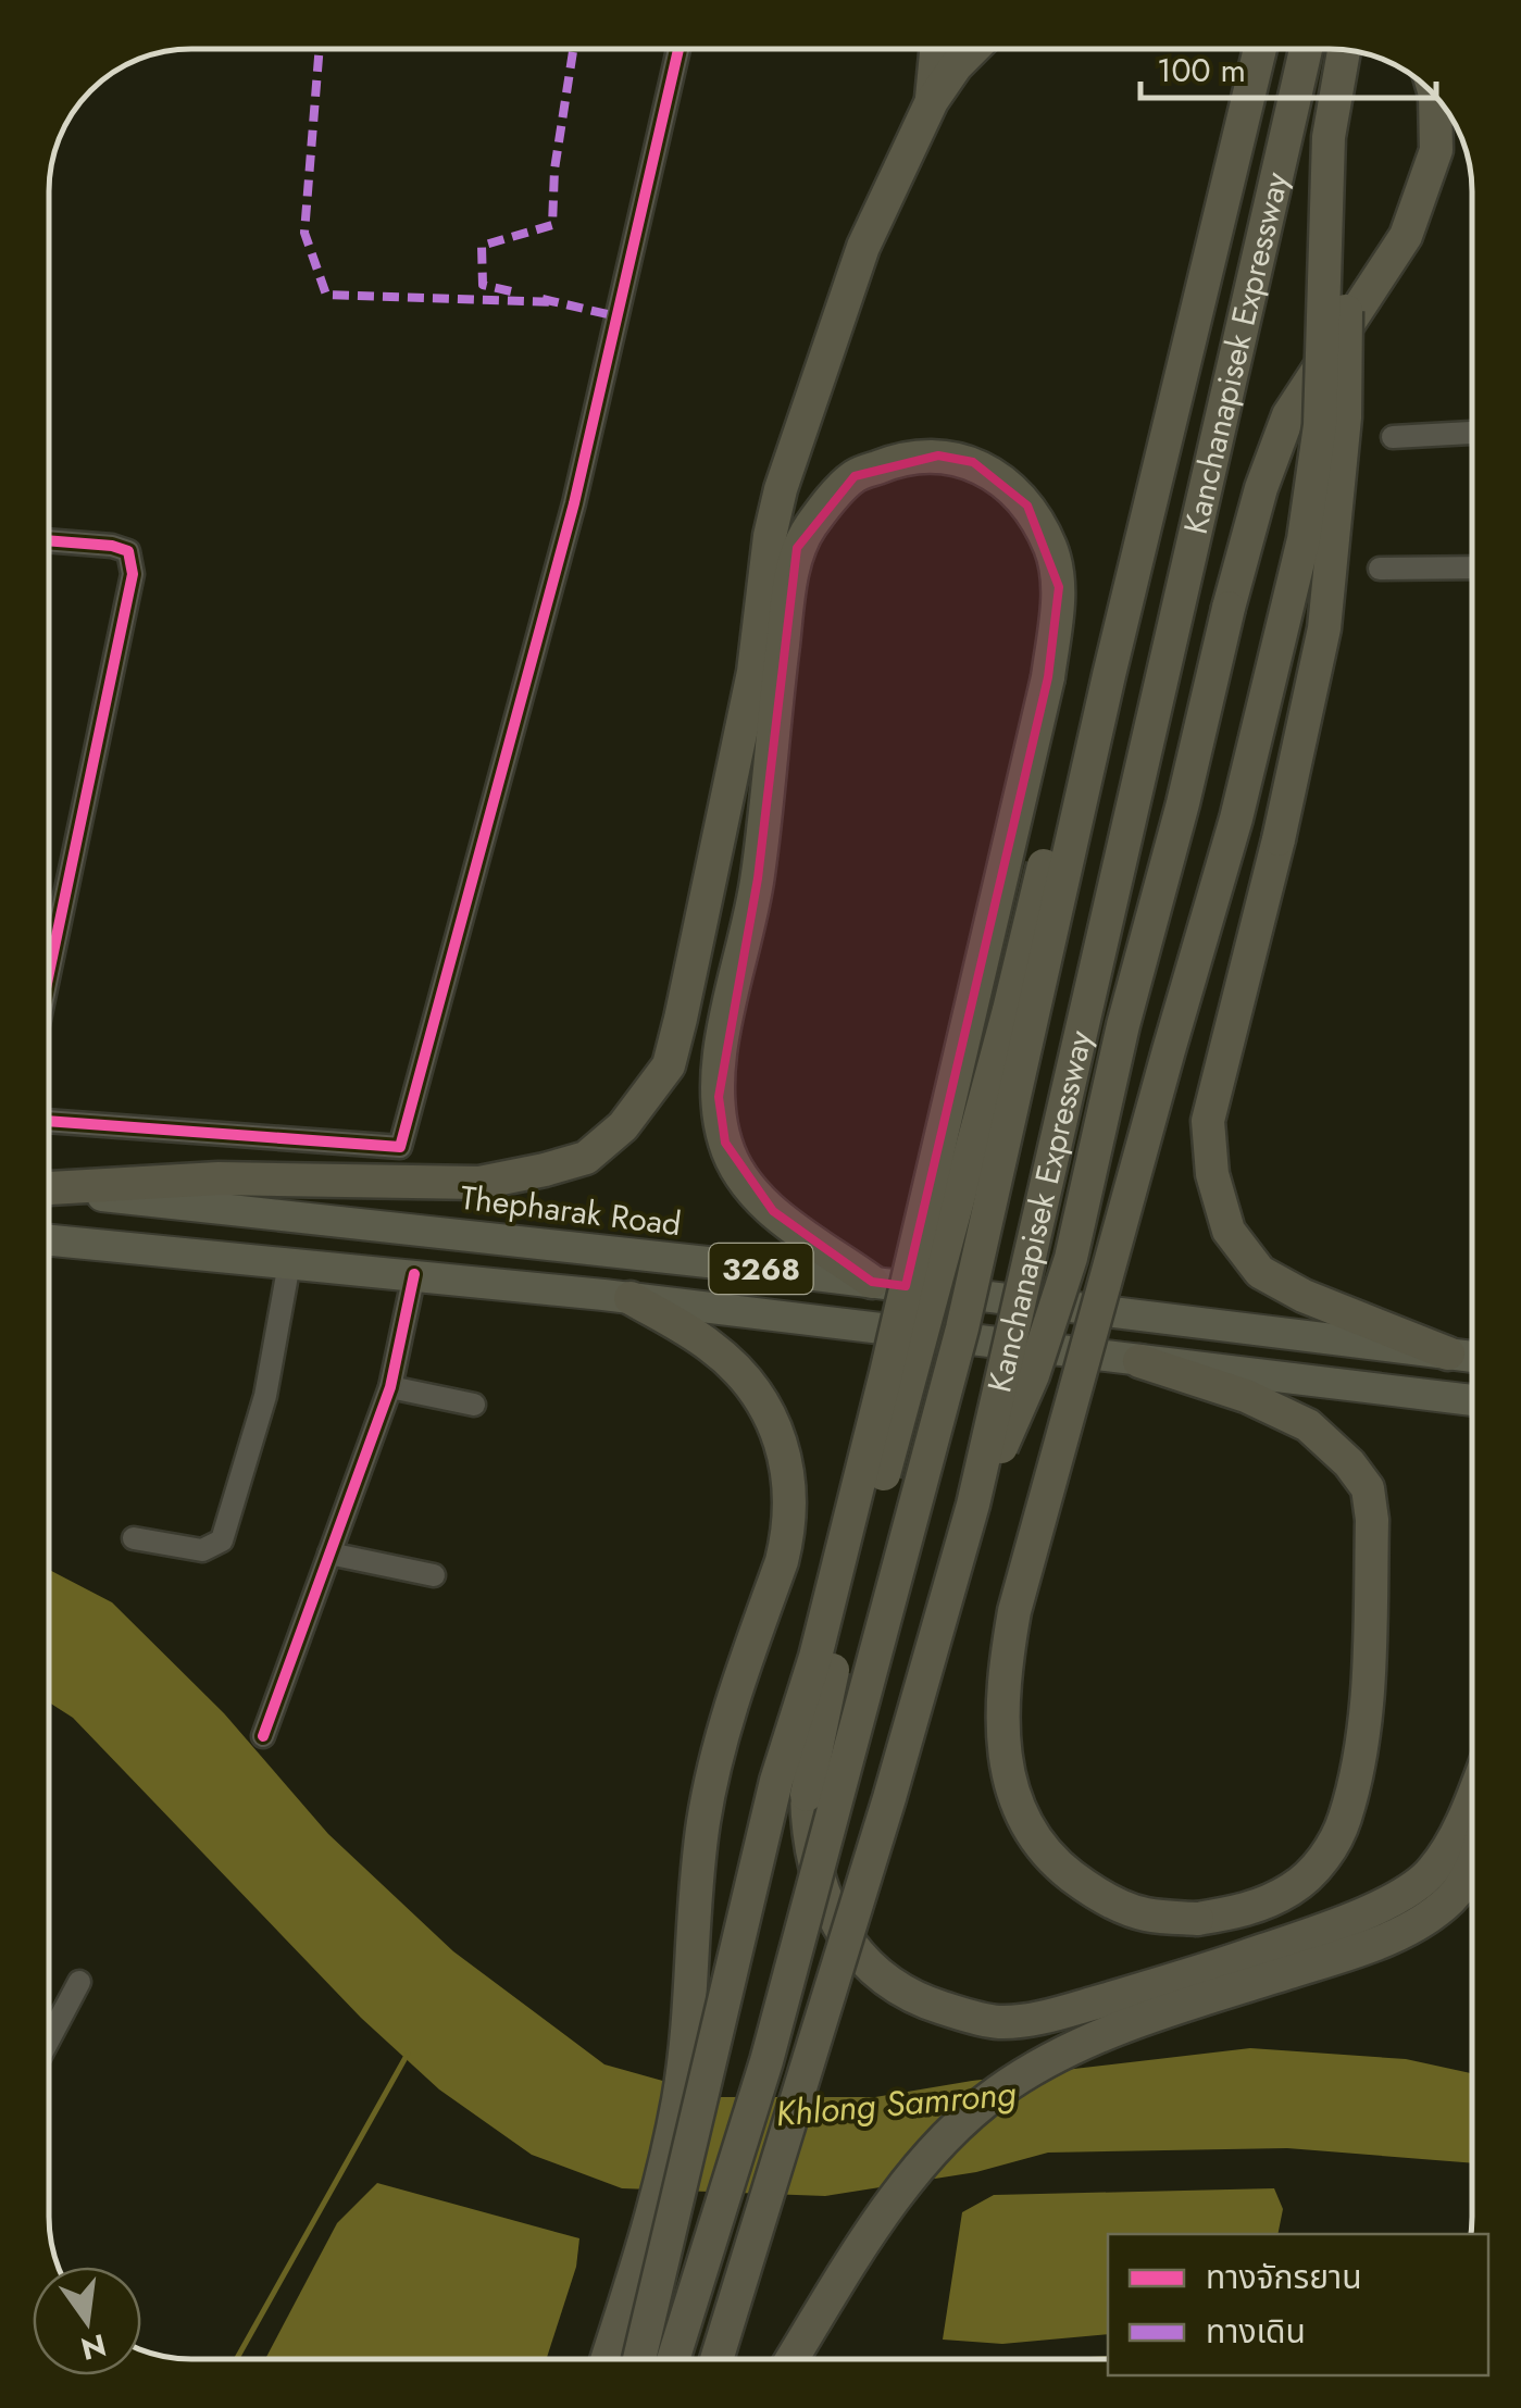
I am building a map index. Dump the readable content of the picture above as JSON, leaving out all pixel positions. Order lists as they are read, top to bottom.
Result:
{
  "streets": {
    "highway": ["Kanchanapisek Expressway"],
    "main road": ["Thepharak Road", "3268"]
  },
  "water": ["Khlong Samrong"],
  "legend": ["ทางจักรยาน", "ทางเดิน"],
  "scale_bar": "100 m",
  "north": "bottom"
}
